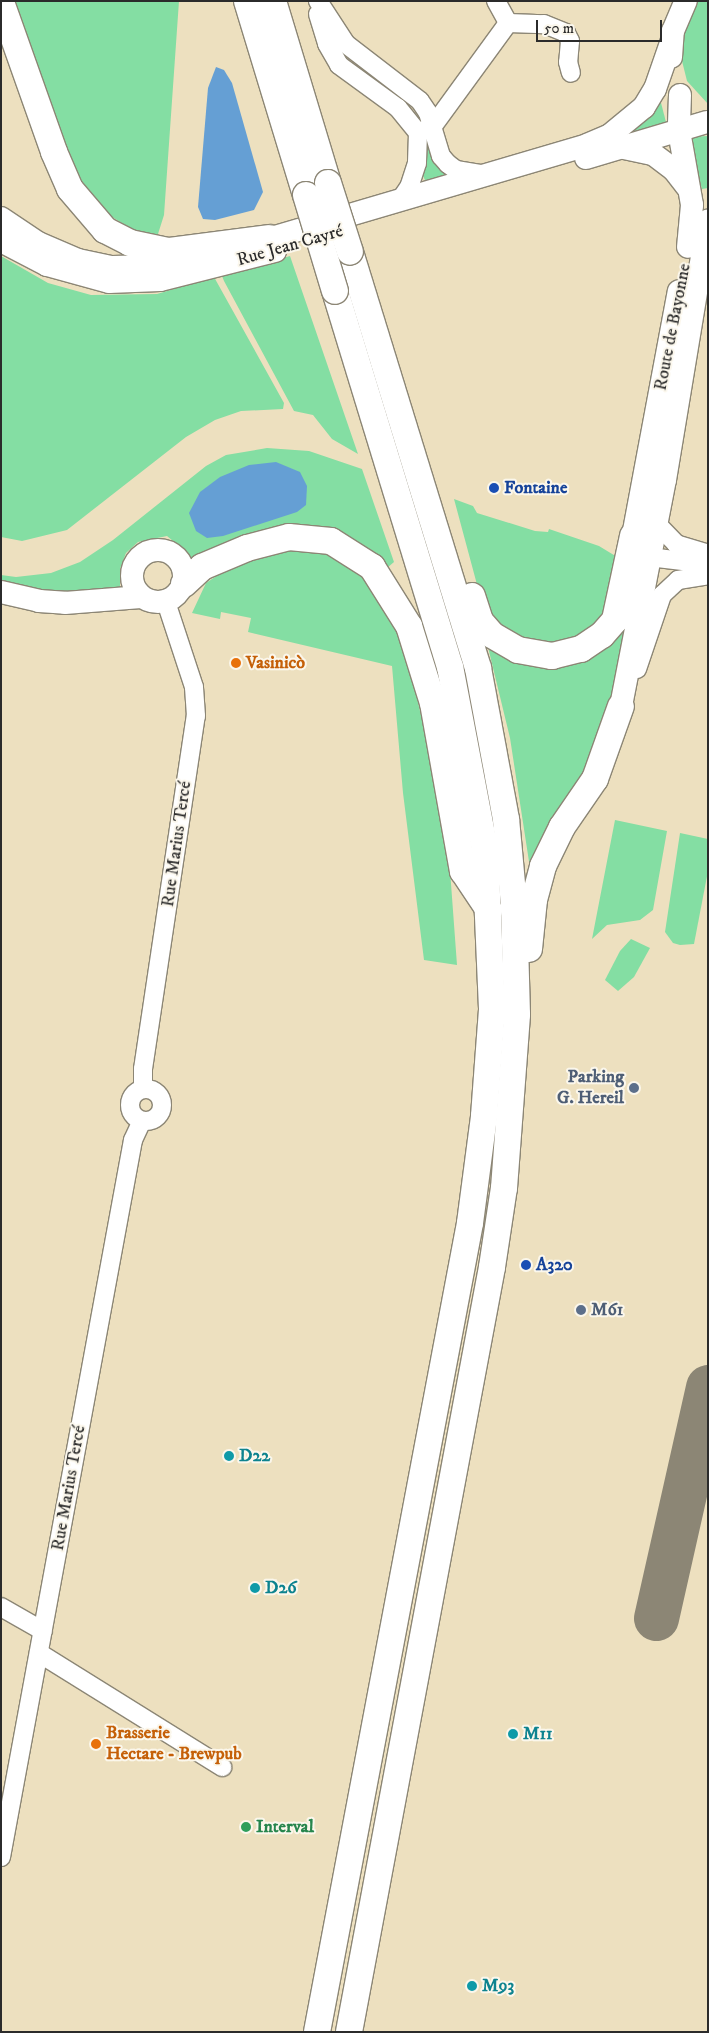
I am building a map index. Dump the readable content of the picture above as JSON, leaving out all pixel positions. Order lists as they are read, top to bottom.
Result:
{
  "streets": {
    "main road": ["Rue Jean Cayré", "Route de Bayonne"],
    "street": ["Rue Marius Tercé"]
  },
  "places": [
    "Fontaine",
    "Vasinicò",
    "Parking G. Hereil",
    "A320",
    "M61",
    "D22",
    "D26",
    "M11",
    "Brasserie Hectare - Brewpub",
    "Interval",
    "M93"
  ],
  "scale_bar": "50 m"
}
